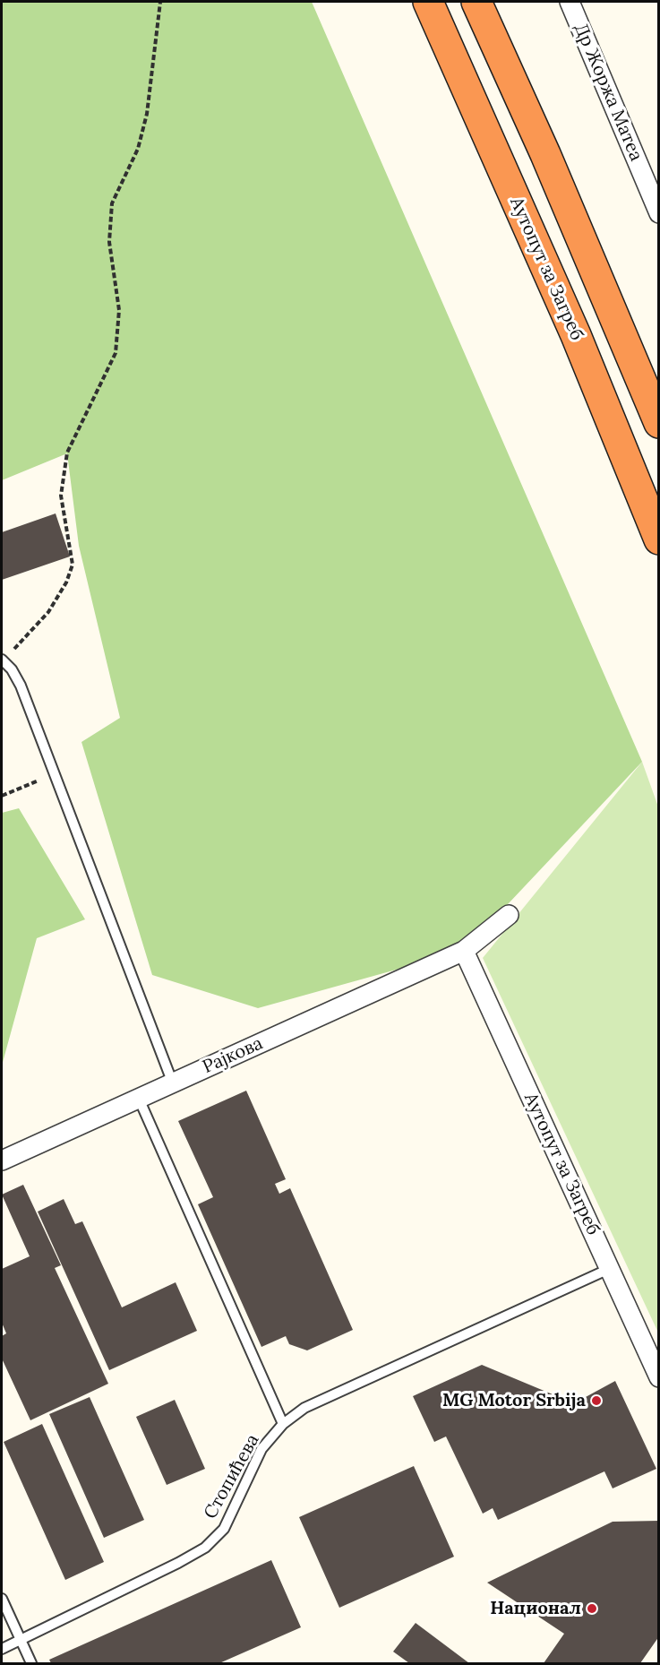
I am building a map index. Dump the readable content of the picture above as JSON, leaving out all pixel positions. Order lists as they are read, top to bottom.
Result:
{
  "streets": {
    "highway": ["Аутопут за Загреб"],
    "street": ["Др Жоржа Матеа", "Рајкова"],
    "lane": ["Стопићева"]
  },
  "crossings": [
    ["Аутопут за Загреб", "Рајкова"],
    ["Аутопут за Загреб", "Стопићева"]
  ],
  "places": ["MG Motor Srbija", "Национал"]
}
